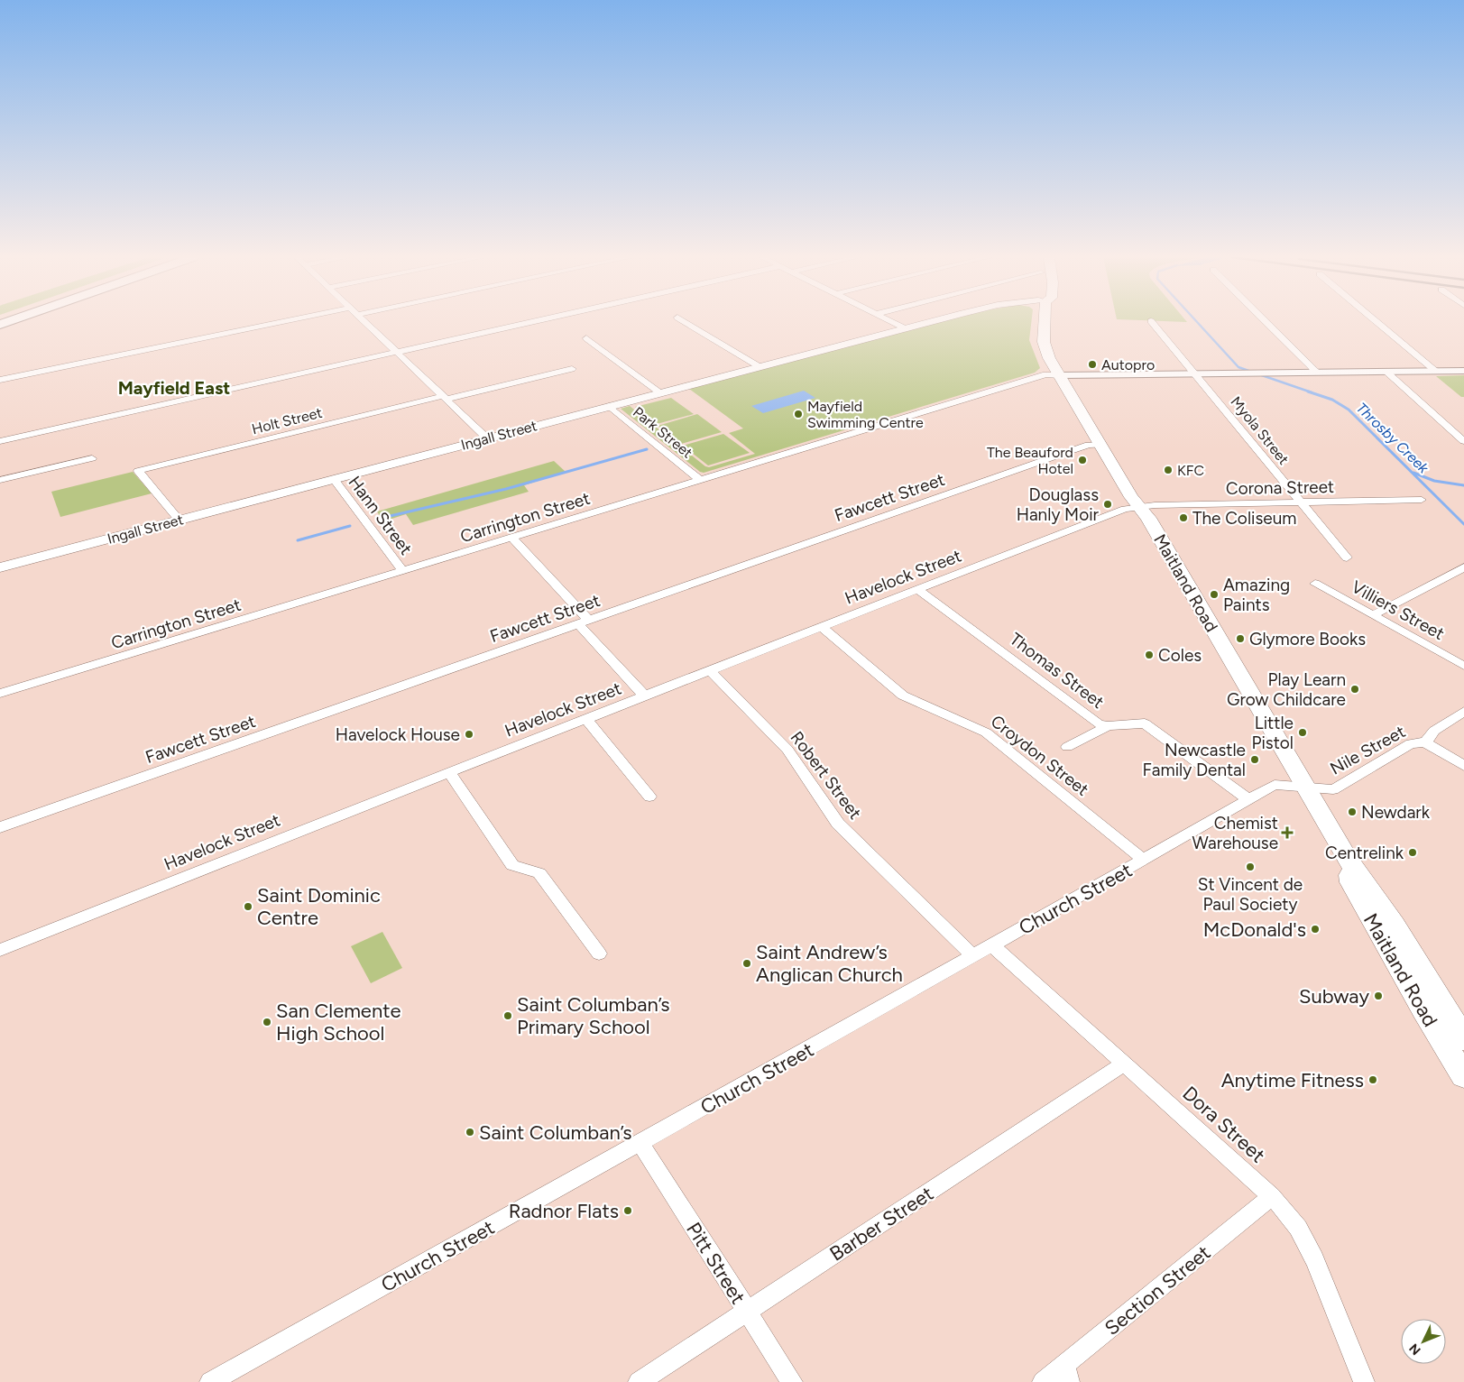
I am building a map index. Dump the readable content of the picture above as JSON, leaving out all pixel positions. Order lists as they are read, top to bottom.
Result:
{
  "streets": {
    "main road": ["Ingall Street", "Maitland Road"],
    "street": [
      "Holt Street",
      "Myola Street",
      "Park Street",
      "Corona Street",
      "Fawcett Street",
      "Hann Street",
      "Carrington Street",
      "Havelock Street",
      "Villiers Street",
      "Thomas Street",
      "Nile Street",
      "Croydon Street",
      "Robert Street",
      "Church Street",
      "Dora Street",
      "Barber Street",
      "Pitt Street",
      "Section Street"
    ]
  },
  "crossings": [
    ["Holt Street", "Ingall Street"],
    ["Myola Street", "Corona Street"],
    ["Park Street", "Ingall Street"],
    ["Park Street", "Carrington Street"],
    ["Ingall Street", "Hann Street"],
    ["Corona Street", "Havelock Street"],
    ["Corona Street", "Maitland Road"],
    ["Fawcett Street", "Maitland Road"],
    ["Hann Street", "Carrington Street"],
    ["Carrington Street", "Maitland Road"],
    ["Havelock Street", "Maitland Road"],
    ["Havelock Street", "Thomas Street"],
    ["Havelock Street", "Croydon Street"],
    ["Havelock Street", "Robert Street"],
    ["Maitland Road", "Nile Street"],
    ["Maitland Road", "Church Street"],
    ["Thomas Street", "Church Street"],
    ["Nile Street", "Church Street"],
    ["Croydon Street", "Church Street"],
    ["Robert Street", "Church Street"],
    ["Church Street", "Dora Street"],
    ["Church Street", "Pitt Street"],
    ["Dora Street", "Barber Street"],
    ["Dora Street", "Section Street"],
    ["Barber Street", "Pitt Street"]
  ],
  "districts": ["Mayfield East"],
  "water": ["Throsby Creek"],
  "places": {
    "other": [
      "Autopro",
      "Mayfield Swimming Centre",
      "The Beauford Hotel",
      "KFC",
      "Douglass Hanly Moir",
      "The Coliseum",
      "Amazing Paints",
      "Glymore Books",
      "Coles",
      "Play Learn Grow Childcare",
      "Little Pistol",
      "Havelock House",
      "Newcastle Family Dental",
      "Newdark",
      "Centrelink",
      "St Vincent de Paul Society",
      "Saint Dominic Centre",
      "McDonald's",
      "Saint Andrew’s Anglican Church",
      "Subway",
      "Saint Columban’s Primary School",
      "San Clemente High School",
      "Anytime Fitness",
      "Saint Columban’s",
      "Radnor Flats"
    ],
    "health": ["Chemist Warehouse"]
  },
  "north": "bottom left"
}
